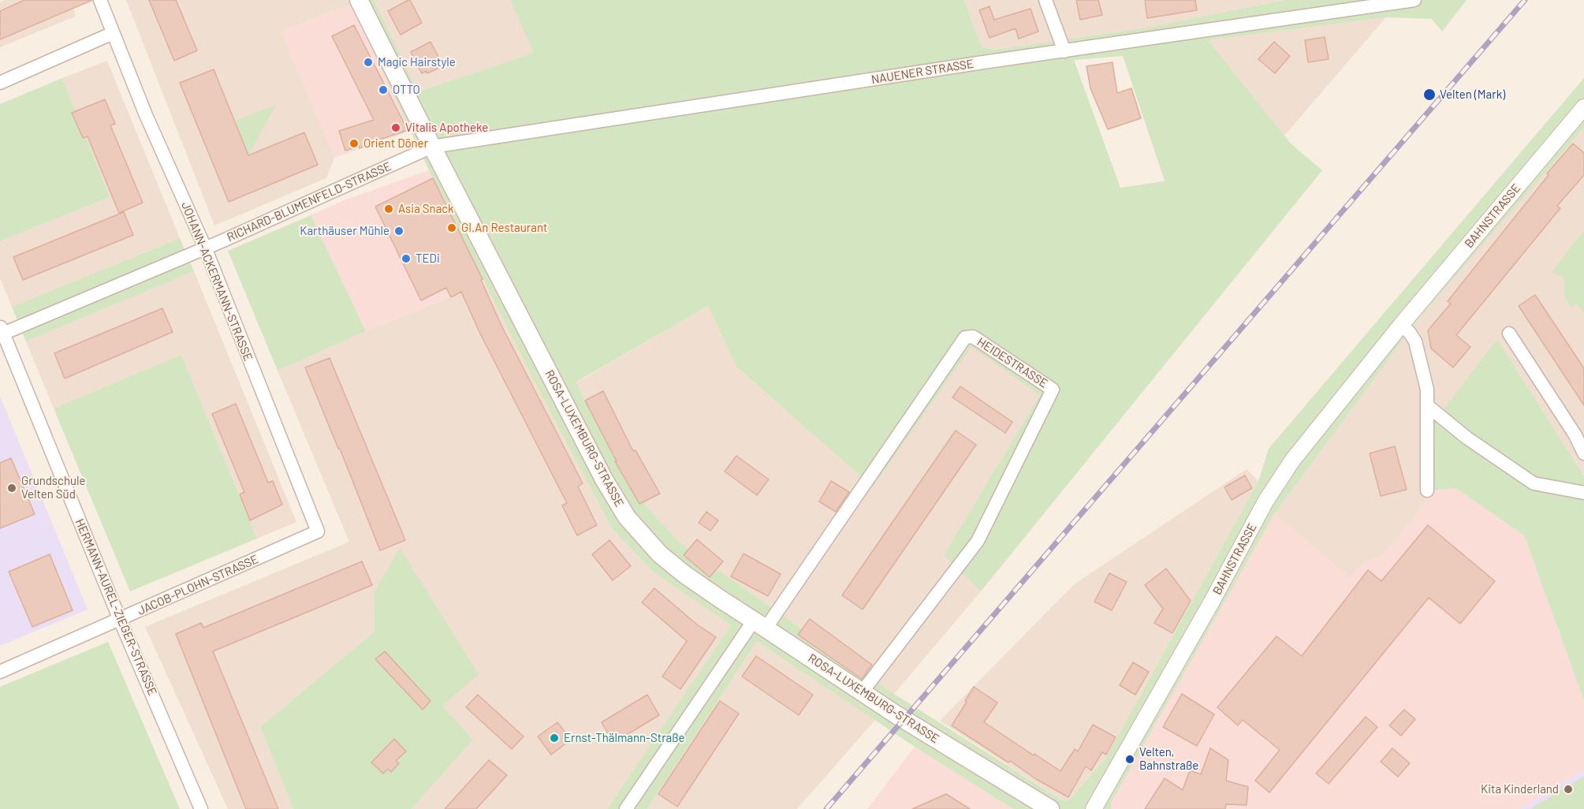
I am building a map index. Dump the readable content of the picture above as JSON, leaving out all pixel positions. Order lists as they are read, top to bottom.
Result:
{
  "streets": {
    "main road": ["ROSA-LUXEMBURG-STRASSE"],
    "street": [
      "NAUENER STRASSE",
      "RICHARD-BLUMENFELD-STRASSE",
      "BAHNSTRASSE",
      "JOHANN-ACKERMANN-STRASSE",
      "HEIDESTRASSE",
      "JACOB-PLOHN-STRASSE",
      "HERMANN-AUREL-ZIEGER-STRASSE"
    ]
  },
  "crossings": [
    ["NAUENER STRASSE", "RICHARD-BLUMENFELD-STRASSE"],
    ["NAUENER STRASSE", "ROSA-LUXEMBURG-STRASSE"],
    ["RICHARD-BLUMENFELD-STRASSE", "JOHANN-ACKERMANN-STRASSE"],
    ["RICHARD-BLUMENFELD-STRASSE", "ROSA-LUXEMBURG-STRASSE"],
    ["RICHARD-BLUMENFELD-STRASSE", "HERMANN-AUREL-ZIEGER-STRASSE"],
    ["JOHANN-ACKERMANN-STRASSE", "JACOB-PLOHN-STRASSE"],
    ["HEIDESTRASSE", "ROSA-LUXEMBURG-STRASSE"],
    ["JACOB-PLOHN-STRASSE", "HERMANN-AUREL-ZIEGER-STRASSE"]
  ],
  "places": [
    "Magic Hairstyle",
    "OTTO",
    "Velten (Mark)",
    "Vitalis Apotheke",
    "Orient Döner",
    "Asia Snack",
    "GI.An Restaurant",
    "Karthäuser Mühle",
    "TEDi",
    "Grundschule Velten Süd",
    "Ernst-Thälmann-Straße",
    "Velten, Bahnstraße",
    "Kita Kinderland"
  ]
}
